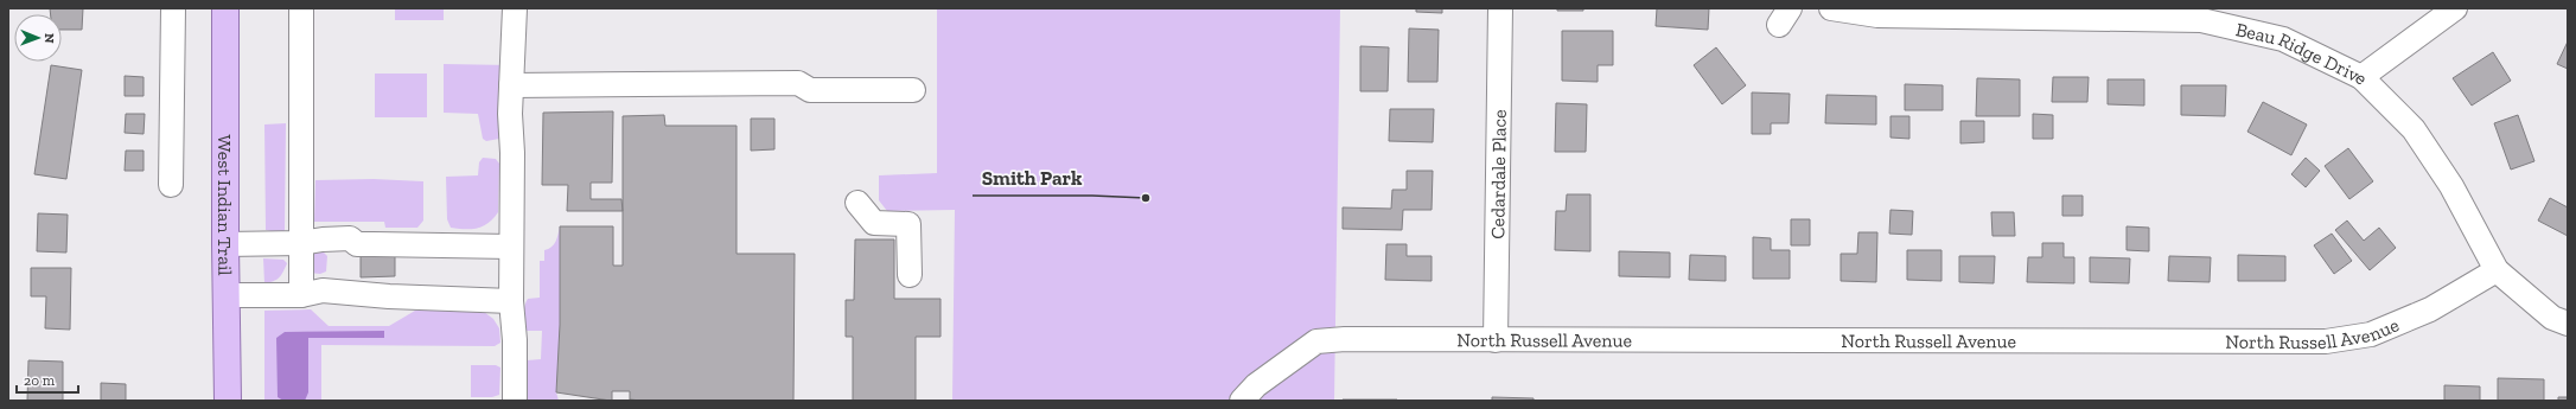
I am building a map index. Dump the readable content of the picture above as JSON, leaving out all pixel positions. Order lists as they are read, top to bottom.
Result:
{
  "streets": {
    "main road": ["West Indian Trail"],
    "street": ["Beau Ridge Drive", "Cedardale Place", "North Russell Avenue"]
  },
  "crossings": [
    ["Beau Ridge Drive", "North Russell Avenue"],
    ["Cedardale Place", "North Russell Avenue"]
  ],
  "places": ["Smith Park"],
  "scale_bar": "20 m",
  "north": "right"
}
